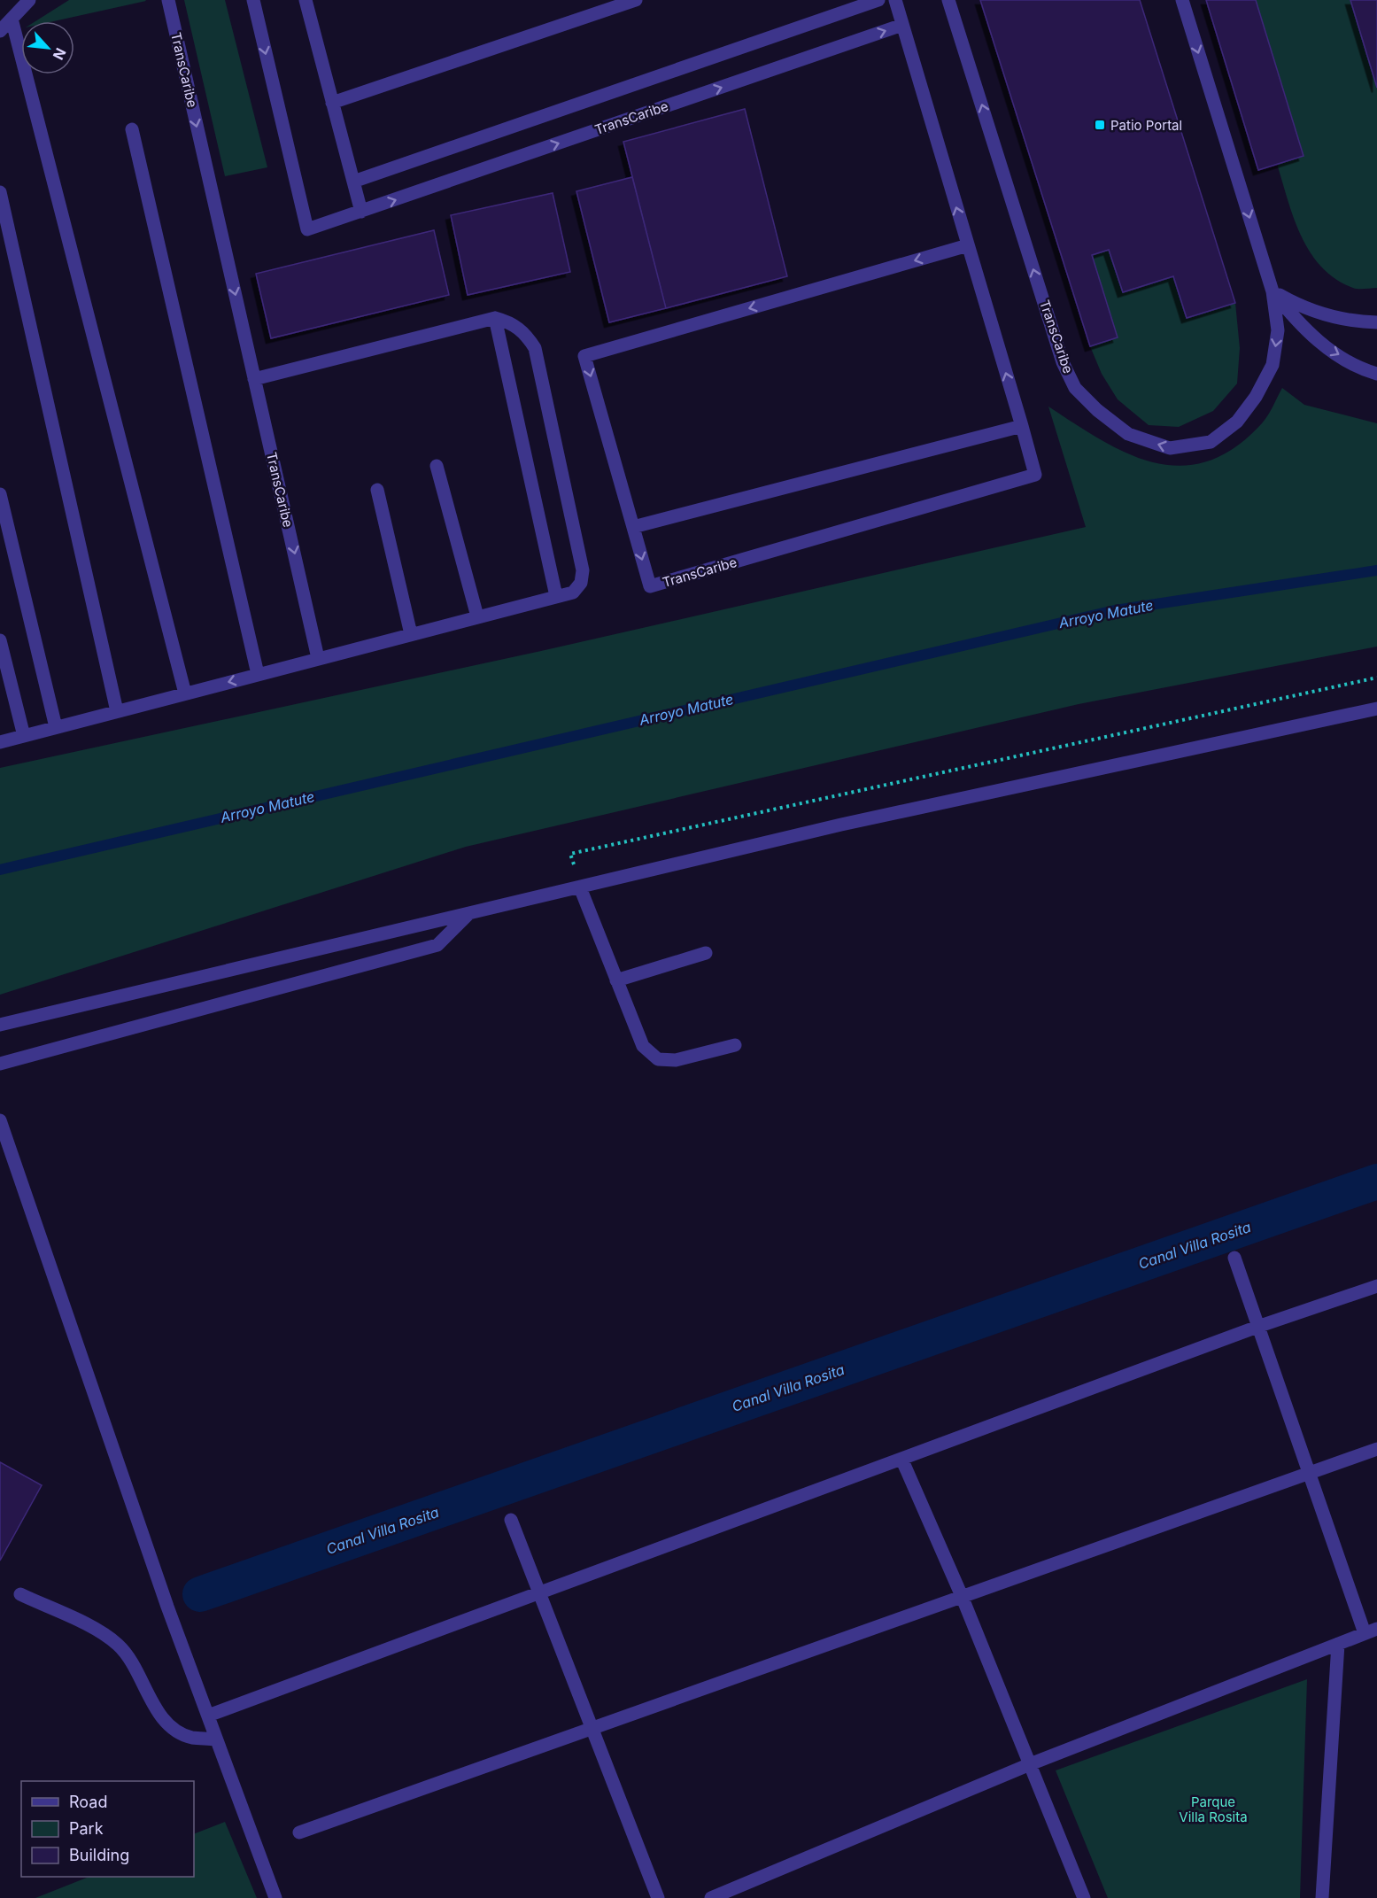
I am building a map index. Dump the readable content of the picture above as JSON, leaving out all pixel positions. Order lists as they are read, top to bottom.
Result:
{
  "streets": {
    "street": ["TransCaribe"]
  },
  "water": ["Arroyo Matute", "Canal Villa Rosita"],
  "parks": ["Parque Villa Rosita"],
  "places": {
    "transit": ["Patio Portal"]
  },
  "legend": ["Road", "Park", "Building"],
  "north": "bottom right"
}
